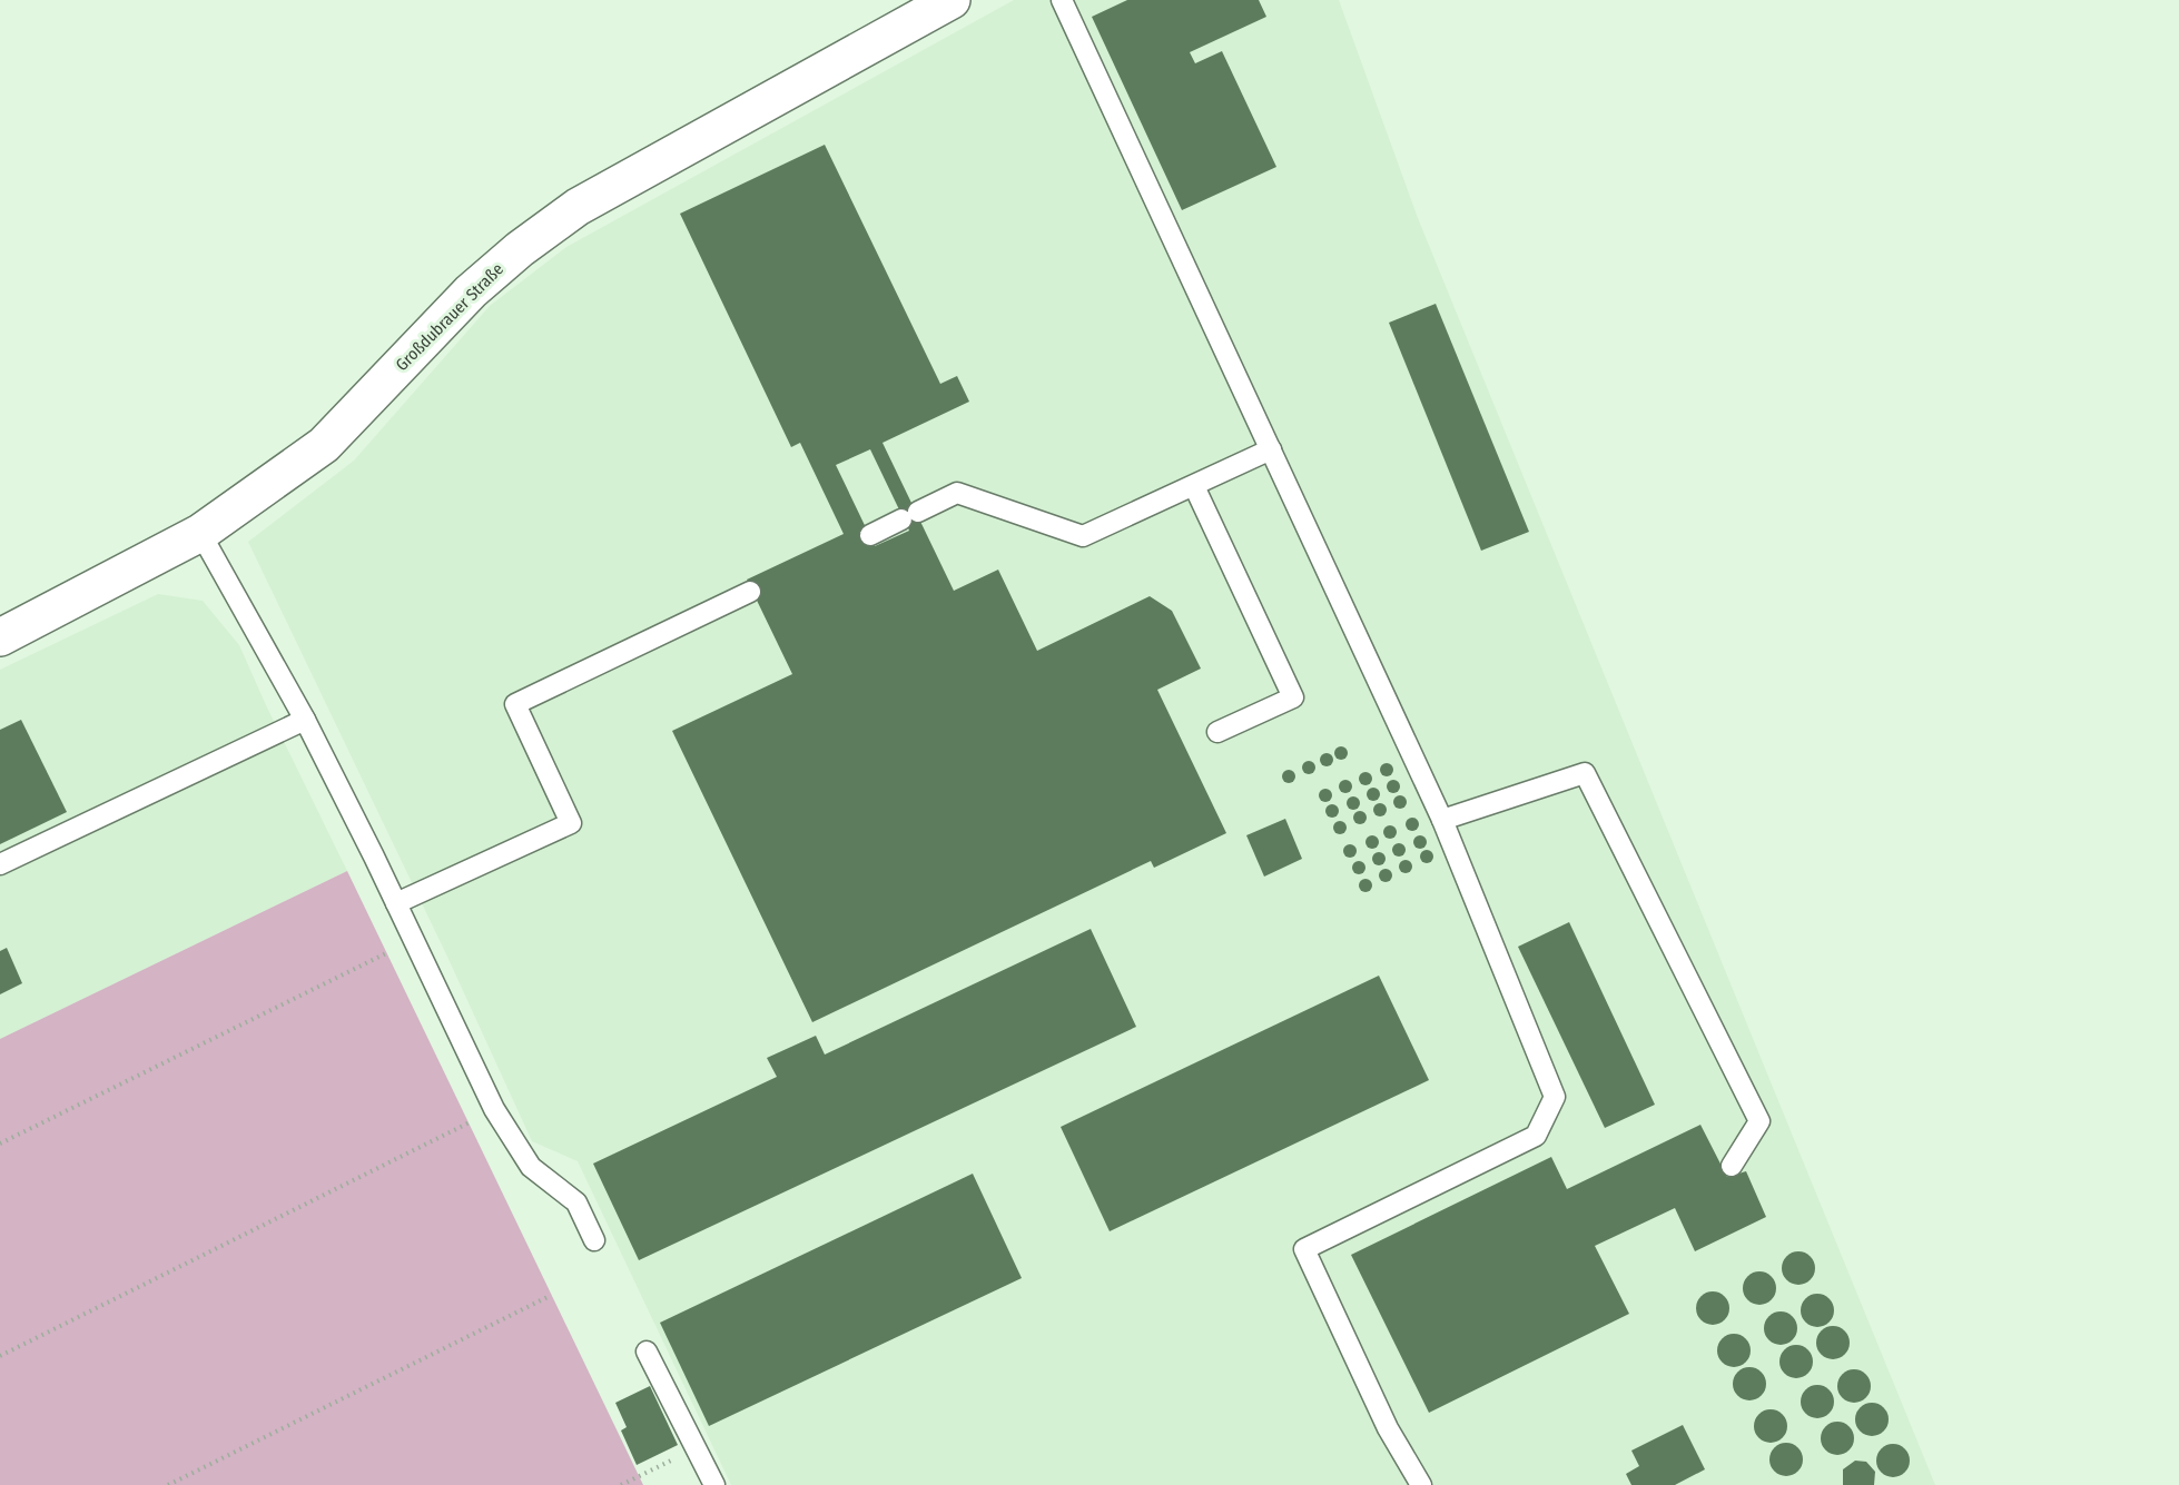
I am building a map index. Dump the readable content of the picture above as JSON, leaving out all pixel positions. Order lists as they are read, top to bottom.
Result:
{
  "streets": {
    "main road": ["Großdubrauer Straße"]
  }
}
